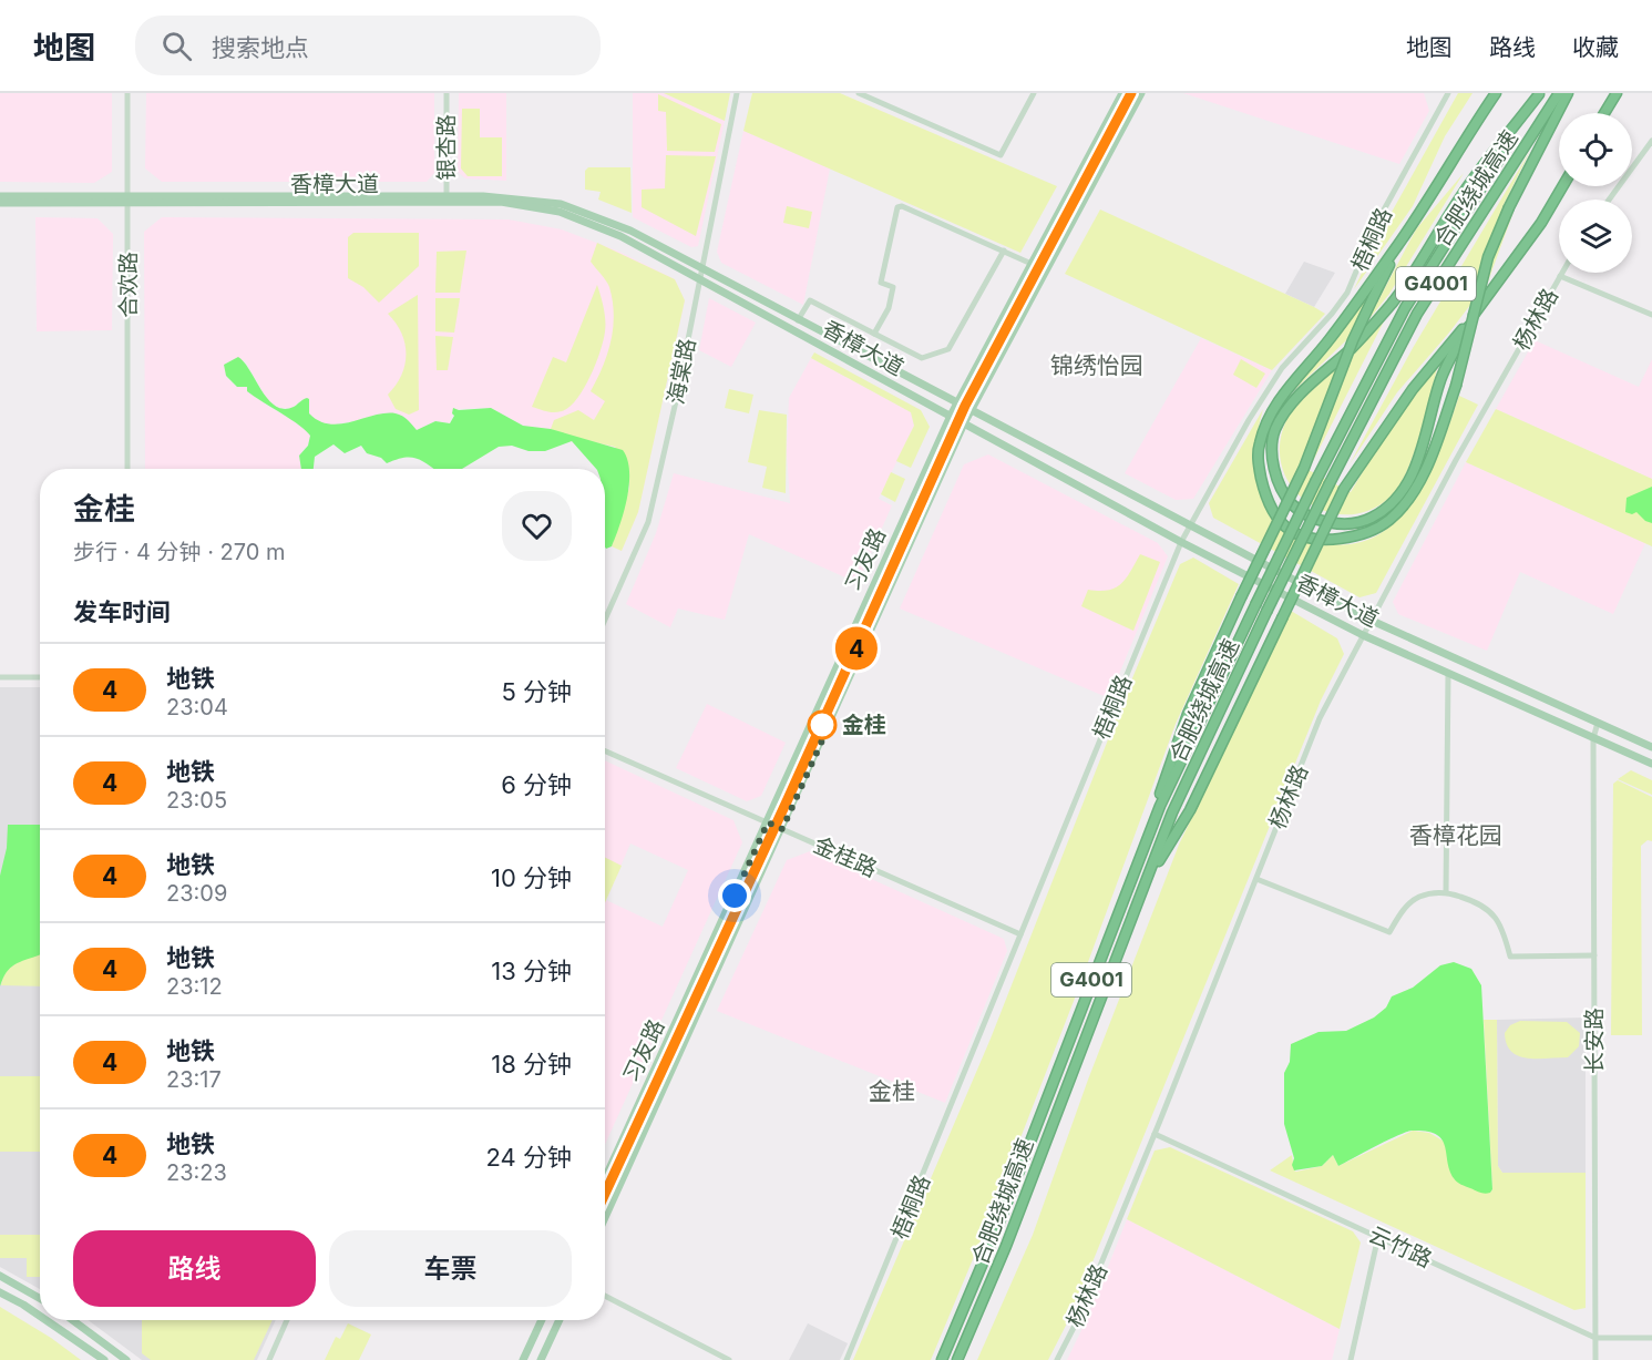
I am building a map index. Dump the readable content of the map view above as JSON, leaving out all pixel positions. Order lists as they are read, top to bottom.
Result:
{
  "streets": {
    "highway": ["合肥绕城高速", "G4001"],
    "main road": ["香樟大道", "习友路"],
    "street": [
      "银杏路",
      "梧桐路",
      "合欢路",
      "杨林路",
      "海棠路",
      "金桂路",
      "长安路",
      "云竹路"
    ]
  },
  "crossings": [
    ["银杏路", "香樟大道"],
    ["香樟大道", "梧桐路"],
    ["香樟大道", "合欢路"],
    ["香樟大道", "杨林路"],
    ["香樟大道", "海棠路"],
    ["香樟大道", "习友路"],
    ["香樟大道", "长安路"],
    ["梧桐路", "金桂路"],
    ["杨林路", "云竹路"],
    ["习友路", "金桂路"],
    ["长安路", "云竹路"]
  ],
  "districts": ["锦绣怡园", "香樟花园", "金桂"],
  "places": ["金桂"],
  "lines": ["metro line 4"],
  "page": {
    "header": "地图",
    "search": "搜索地点",
    "nav": ["地图", "路线", "收藏"],
    "on_map": "4",
    "heading": [
      ["金桂", "步行 · 4 分钟 · 270 m"],
      "发车时间"
    ],
    "list": [
      {
        "mark": "4",
        "name": "地铁",
        "note": "23:04",
        "value": "5 分钟"
      },
      {
        "mark": "4",
        "name": "地铁",
        "note": "23:05",
        "value": "6 分钟"
      },
      {
        "mark": "4",
        "name": "地铁",
        "note": "23:09",
        "value": "10 分钟"
      },
      {
        "mark": "4",
        "name": "地铁",
        "note": "23:12",
        "value": "13 分钟"
      },
      {
        "mark": "4",
        "name": "地铁",
        "note": "23:17",
        "value": "18 分钟"
      },
      {
        "mark": "4",
        "name": "地铁",
        "note": "23:23",
        "value": "24 分钟"
      }
    ],
    "buttons": ["路线", "车票"]
  }
}
